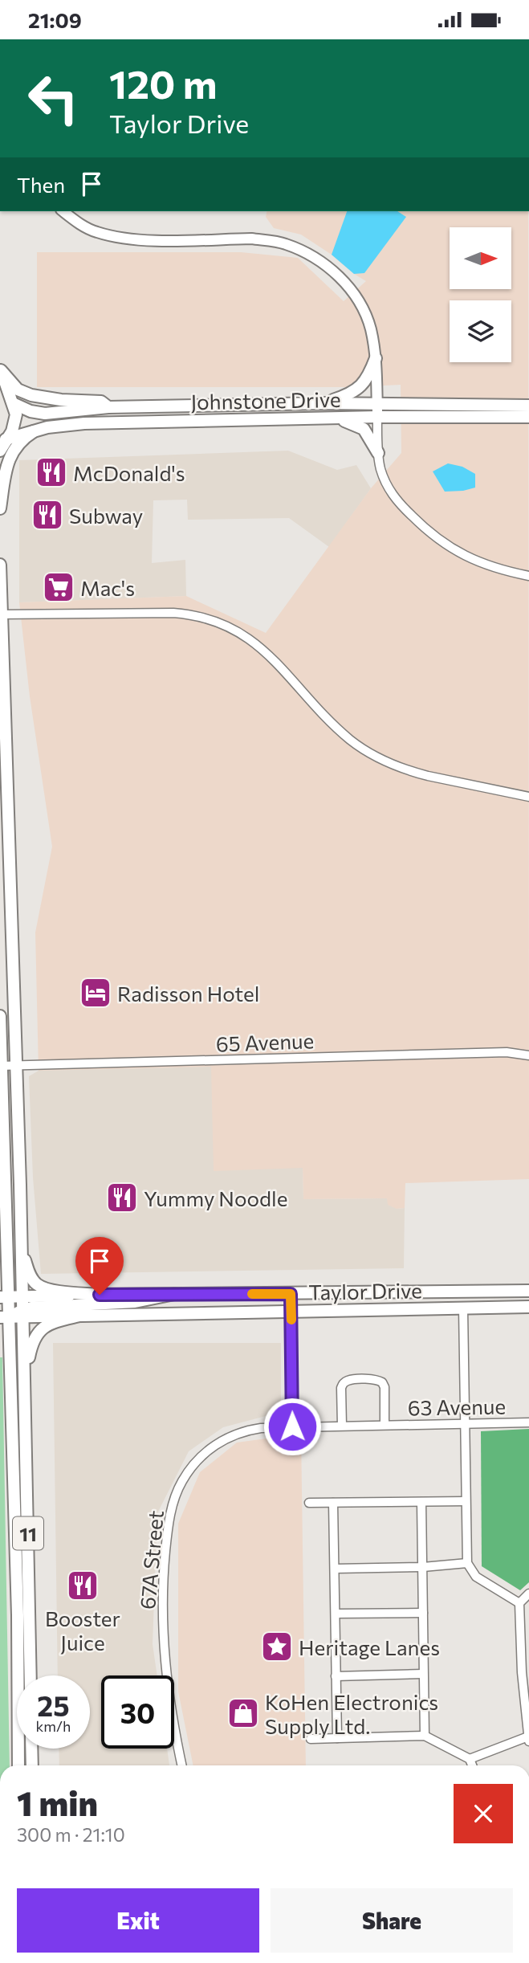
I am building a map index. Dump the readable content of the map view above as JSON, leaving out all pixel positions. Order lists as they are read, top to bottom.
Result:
{
  "streets": {
    "main road": ["Johnstone Drive", "Taylor Drive", "11"],
    "street": ["65 Avenue", "63 Avenue", "67A Street"]
  },
  "crossings": [
    ["65 Avenue", "11"],
    ["Taylor Drive", "11"],
    ["63 Avenue", "67A Street"]
  ],
  "places": {
    "restaurant": [
      "McDonald's",
      "Subway",
      "Yummy Noodle",
      "Booster Juice"
    ],
    "supermarket": ["Mac's"],
    "hotel": ["Radisson Hotel"],
    "place": ["Heritage Lanes"],
    "shop": ["KoHen Electronics Supply Ltd."]
  },
  "north": "right",
  "page": {
    "status": "21:09",
    "turn": ["120 m", "Taylor Drive"],
    "then": "Then",
    "speed": "25 km/h",
    "limit": "30",
    "heading": ["1 min", "300 m · 21:10"],
    "buttons": ["Exit", "Share"]
  }
}
